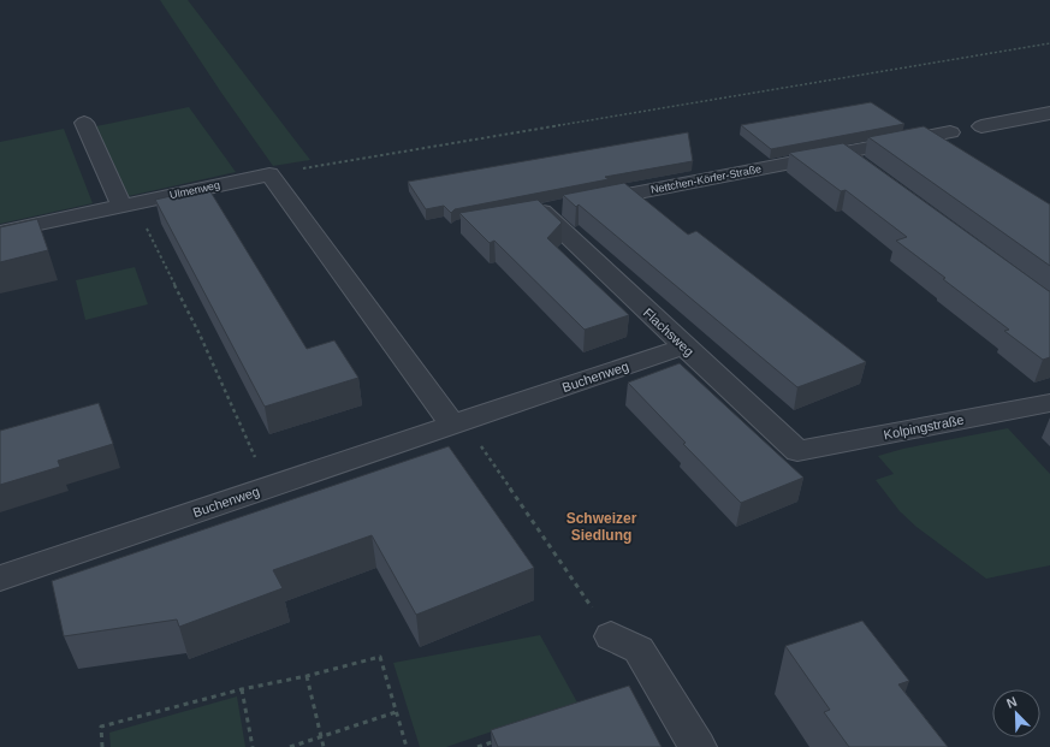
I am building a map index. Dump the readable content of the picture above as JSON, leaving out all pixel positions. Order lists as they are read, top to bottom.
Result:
{
  "streets": {
    "street": [
      "Nettchen-Körfer-Straße",
      "Ulmenweg",
      "Flachsweg",
      "Buchenweg",
      "Kolpingstraße"
    ]
  },
  "crossings": [
    ["Nettchen-Körfer-Straße", "Flachsweg"],
    ["Flachsweg", "Buchenweg"],
    ["Flachsweg", "Kolpingstraße"]
  ],
  "districts": ["Schweizer Siedlung"],
  "north": "top left"
}
